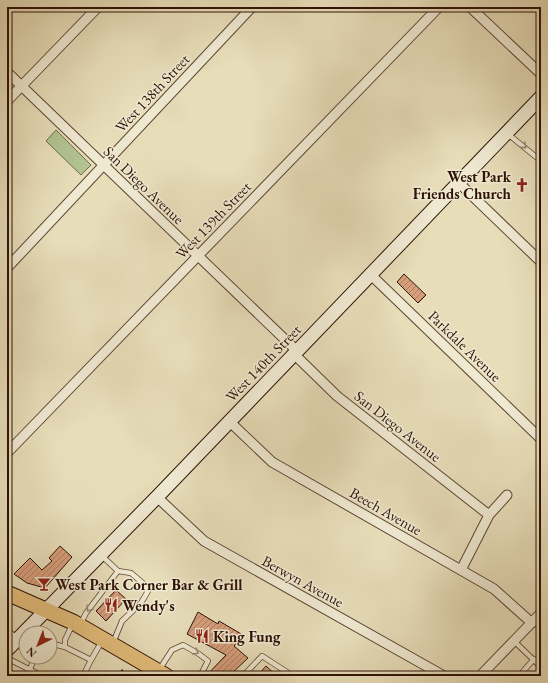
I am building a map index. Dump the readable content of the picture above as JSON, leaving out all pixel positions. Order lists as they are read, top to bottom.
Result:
{
  "streets": {
    "street": [
      "West 138th Street",
      "San Diego Avenue",
      "West 139th Street",
      "Parkdale Avenue",
      "West 140th Street",
      "Beech Avenue",
      "Berwyn Avenue"
    ]
  },
  "crossings": [
    ["West 138th Street", "San Diego Avenue"],
    ["San Diego Avenue", "West 139th Street"],
    ["San Diego Avenue", "West 140th Street"],
    ["Parkdale Avenue", "West 140th Street"],
    ["West 140th Street", "Beech Avenue"],
    ["West 140th Street", "Berwyn Avenue"]
  ],
  "places": {
    "church": ["West Park Friends Church"],
    "bar": ["West Park Corner Bar & Grill"],
    "restaurant": ["Wendy's", "King Fung"]
  },
  "north": "bottom left"
}
